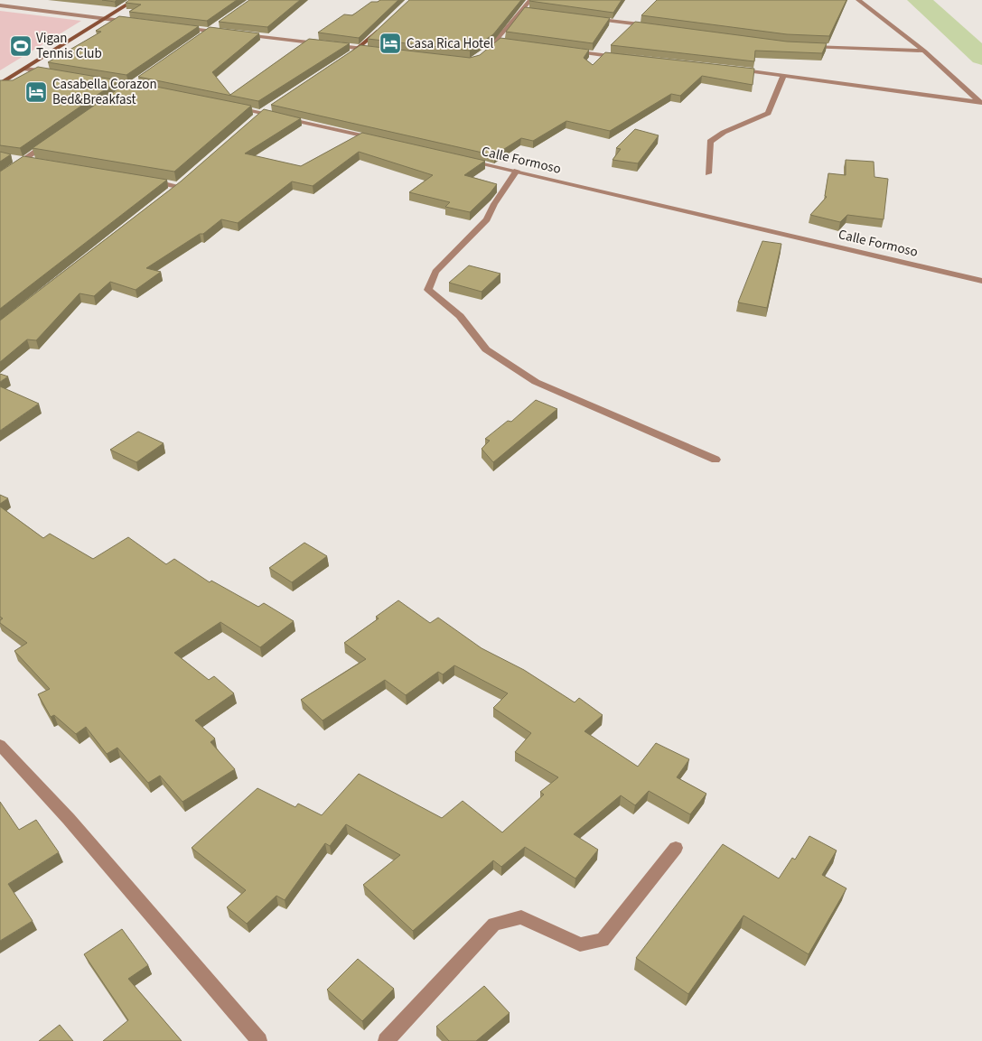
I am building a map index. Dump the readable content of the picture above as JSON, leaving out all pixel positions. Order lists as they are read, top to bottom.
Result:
{
  "streets": {
    "street": ["Calle Formoso"]
  },
  "places": {
    "hotel": ["Casa Rica Hotel", "Casabella Corazon Bed&Breakfast"],
    "sports": ["Vigan Tennis Club"]
  }
}
